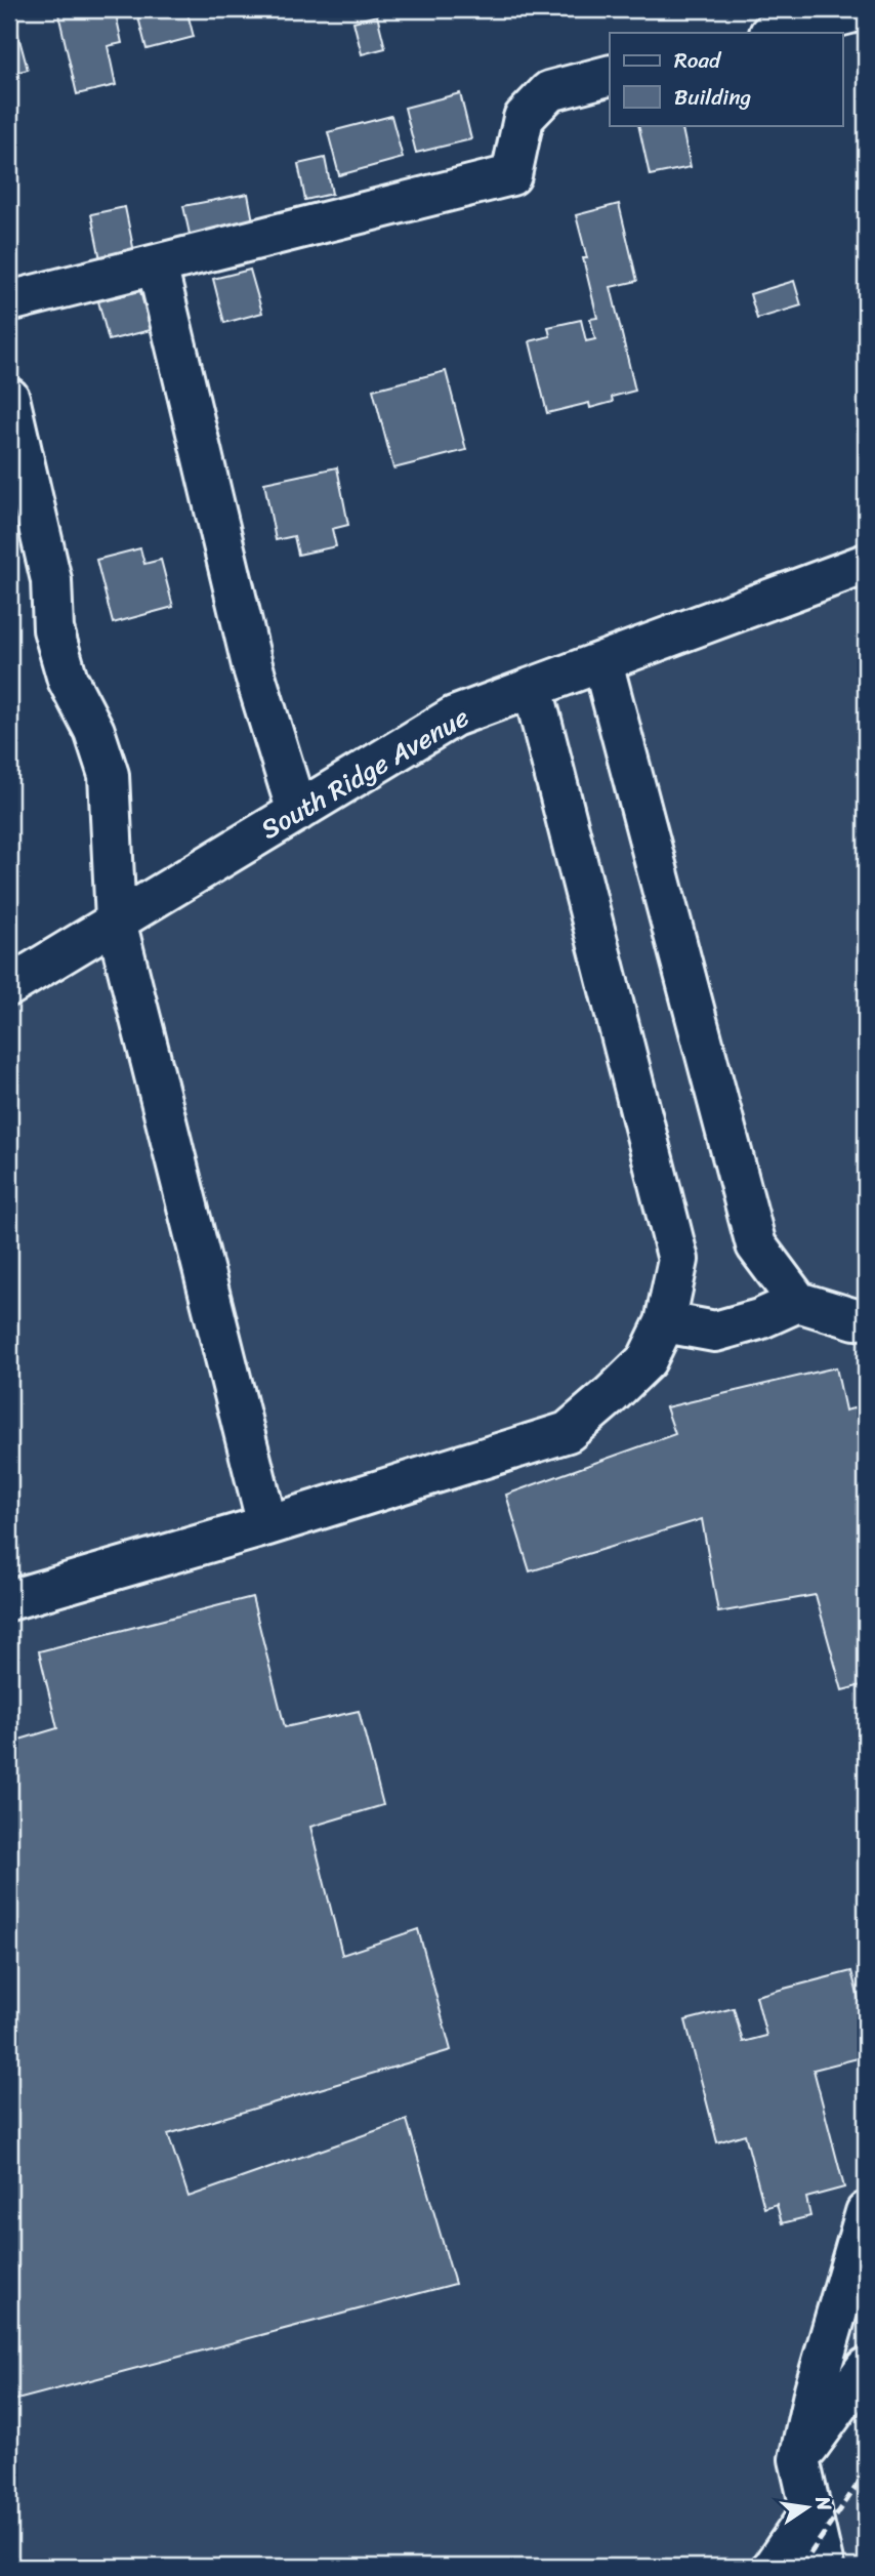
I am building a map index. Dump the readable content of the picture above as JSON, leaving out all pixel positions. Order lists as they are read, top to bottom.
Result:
{
  "streets": {
    "street": ["South Ridge Avenue"]
  },
  "legend": ["Road", "Building"],
  "north": "right"
}
